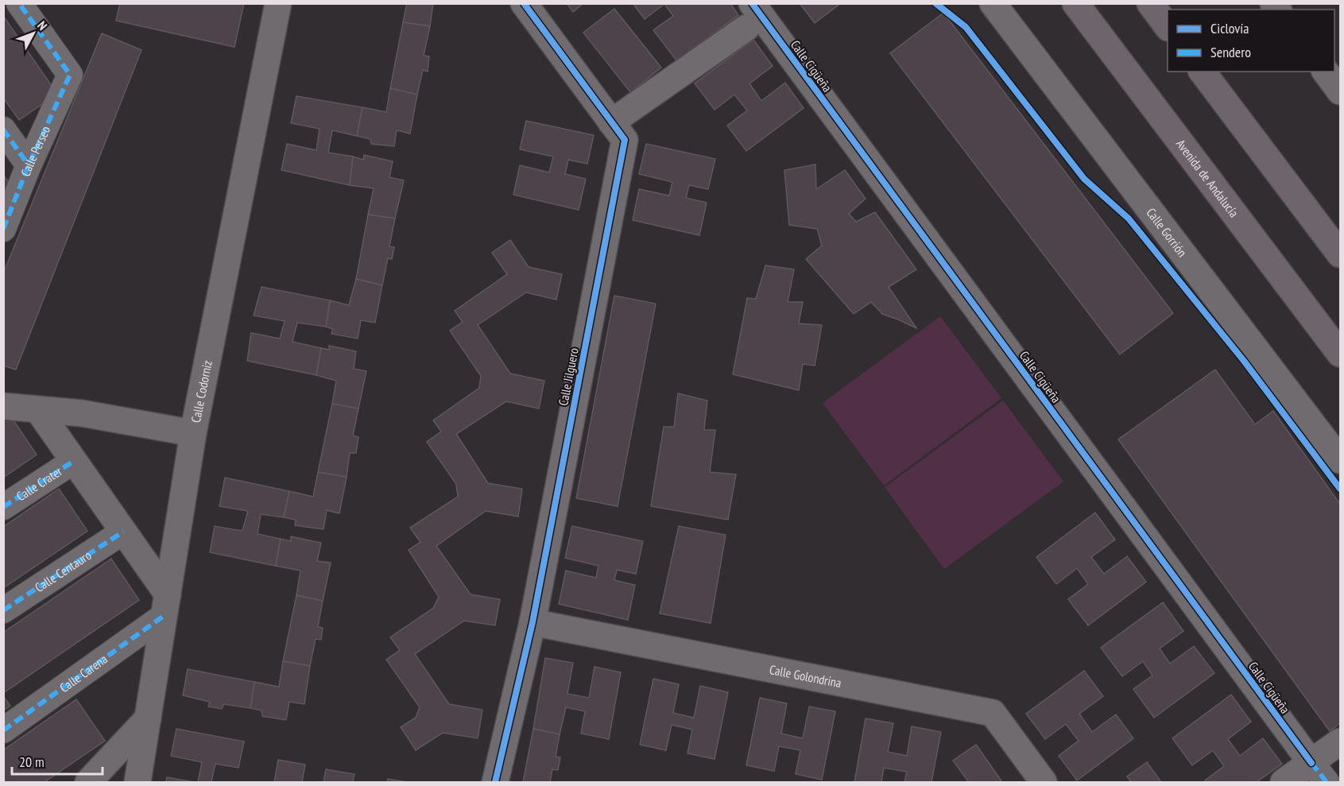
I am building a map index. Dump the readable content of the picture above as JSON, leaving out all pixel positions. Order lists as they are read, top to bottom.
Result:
{
  "streets": {
    "main road": ["Avenida de Andalucía"],
    "street": [
      "Calle Cigüeña",
      "Calle Perseo",
      "Calle Gorrión",
      "Calle Jilguero",
      "Calle Codorniz",
      "Calle Crater",
      "Calle Centauro",
      "Calle Carena",
      "Calle Golondrina"
    ]
  },
  "crossings": [
    ["Calle Jilguero", "Calle Golondrina"],
    ["Calle Codorniz", "Calle Carena"]
  ],
  "legend": ["Ciclovía", "Sendero"],
  "scale_bar": "20 m",
  "north": "top right"
}
